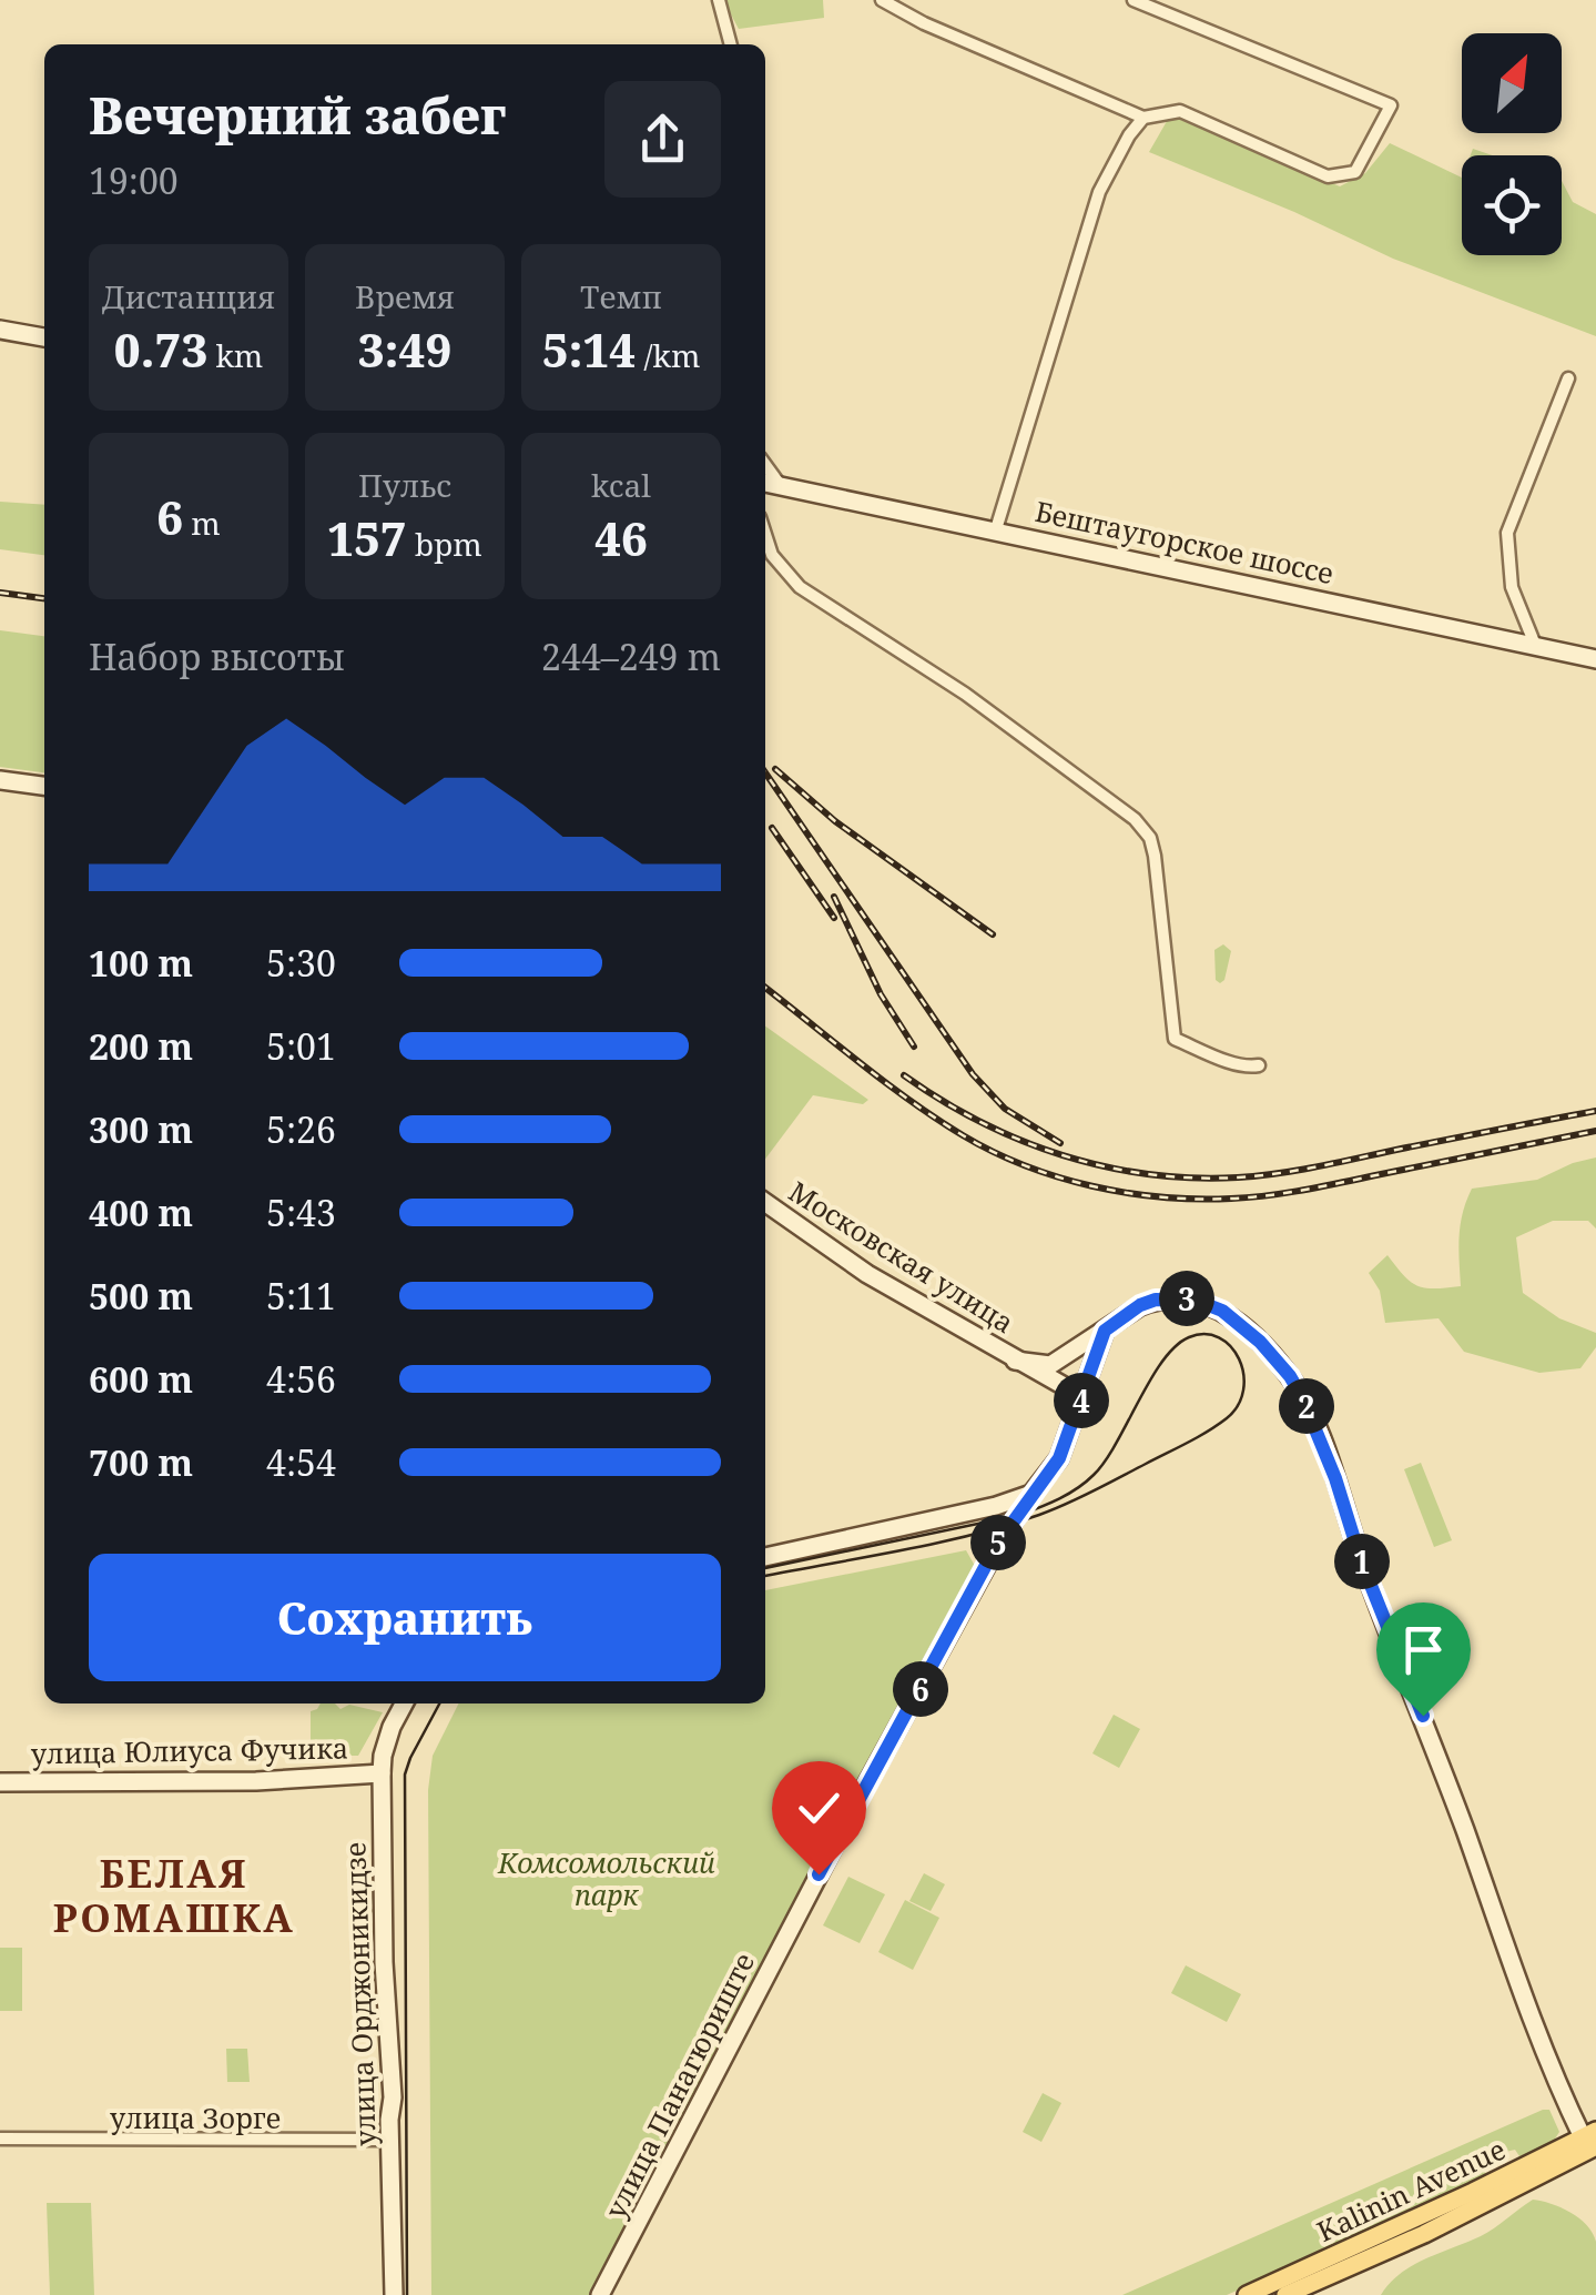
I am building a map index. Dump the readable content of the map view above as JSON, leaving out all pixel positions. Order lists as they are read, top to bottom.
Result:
{
  "streets": {
    "main road": ["Kalinin Avenue"],
    "street": [
      "Бештаугорское шоссе",
      "Московская улица",
      "улица Юлиуса Фучика",
      "улица Орджоникидзе",
      "улица Панагюриште",
      "улица Зорге"
    ]
  },
  "crossings": [
    ["Московская улица", "Kalinin Avenue"],
    ["улица Юлиуса Фучика", "улица Орджоникидзе"],
    ["улица Орджоникидзе", "улица Зорге"]
  ],
  "districts": ["БЕЛАЯ РОМАШКА"],
  "parks": ["Комсомольский парк"],
  "north": "top right",
  "page": {
    "heading": ["Вечерний забег", "19:00"],
    "stats": [
      ["Дистанция", "0.73 km"],
      ["Время", "3:49"],
      ["Темп", "5:14 /km"],
      ["6 m"],
      ["Пульс", "157 bpm"],
      ["kcal", "46"]
    ],
    "chart": ["Набор высоты", "244–249 m"],
    "list": [
      {
        "name": "100 m",
        "note": "5:30"
      },
      {
        "name": "200 m",
        "note": "5:01"
      },
      {
        "name": "300 m",
        "note": "5:26"
      },
      {
        "name": "400 m",
        "note": "5:43"
      },
      {
        "name": "500 m",
        "note": "5:11"
      },
      {
        "name": "600 m",
        "note": "4:56"
      },
      {
        "name": "700 m",
        "note": "4:54"
      }
    ],
    "pins": [
      "3",
      "4",
      "2",
      "5",
      "1",
      "6"
    ],
    "buttons": "Сохранить"
  }
}
